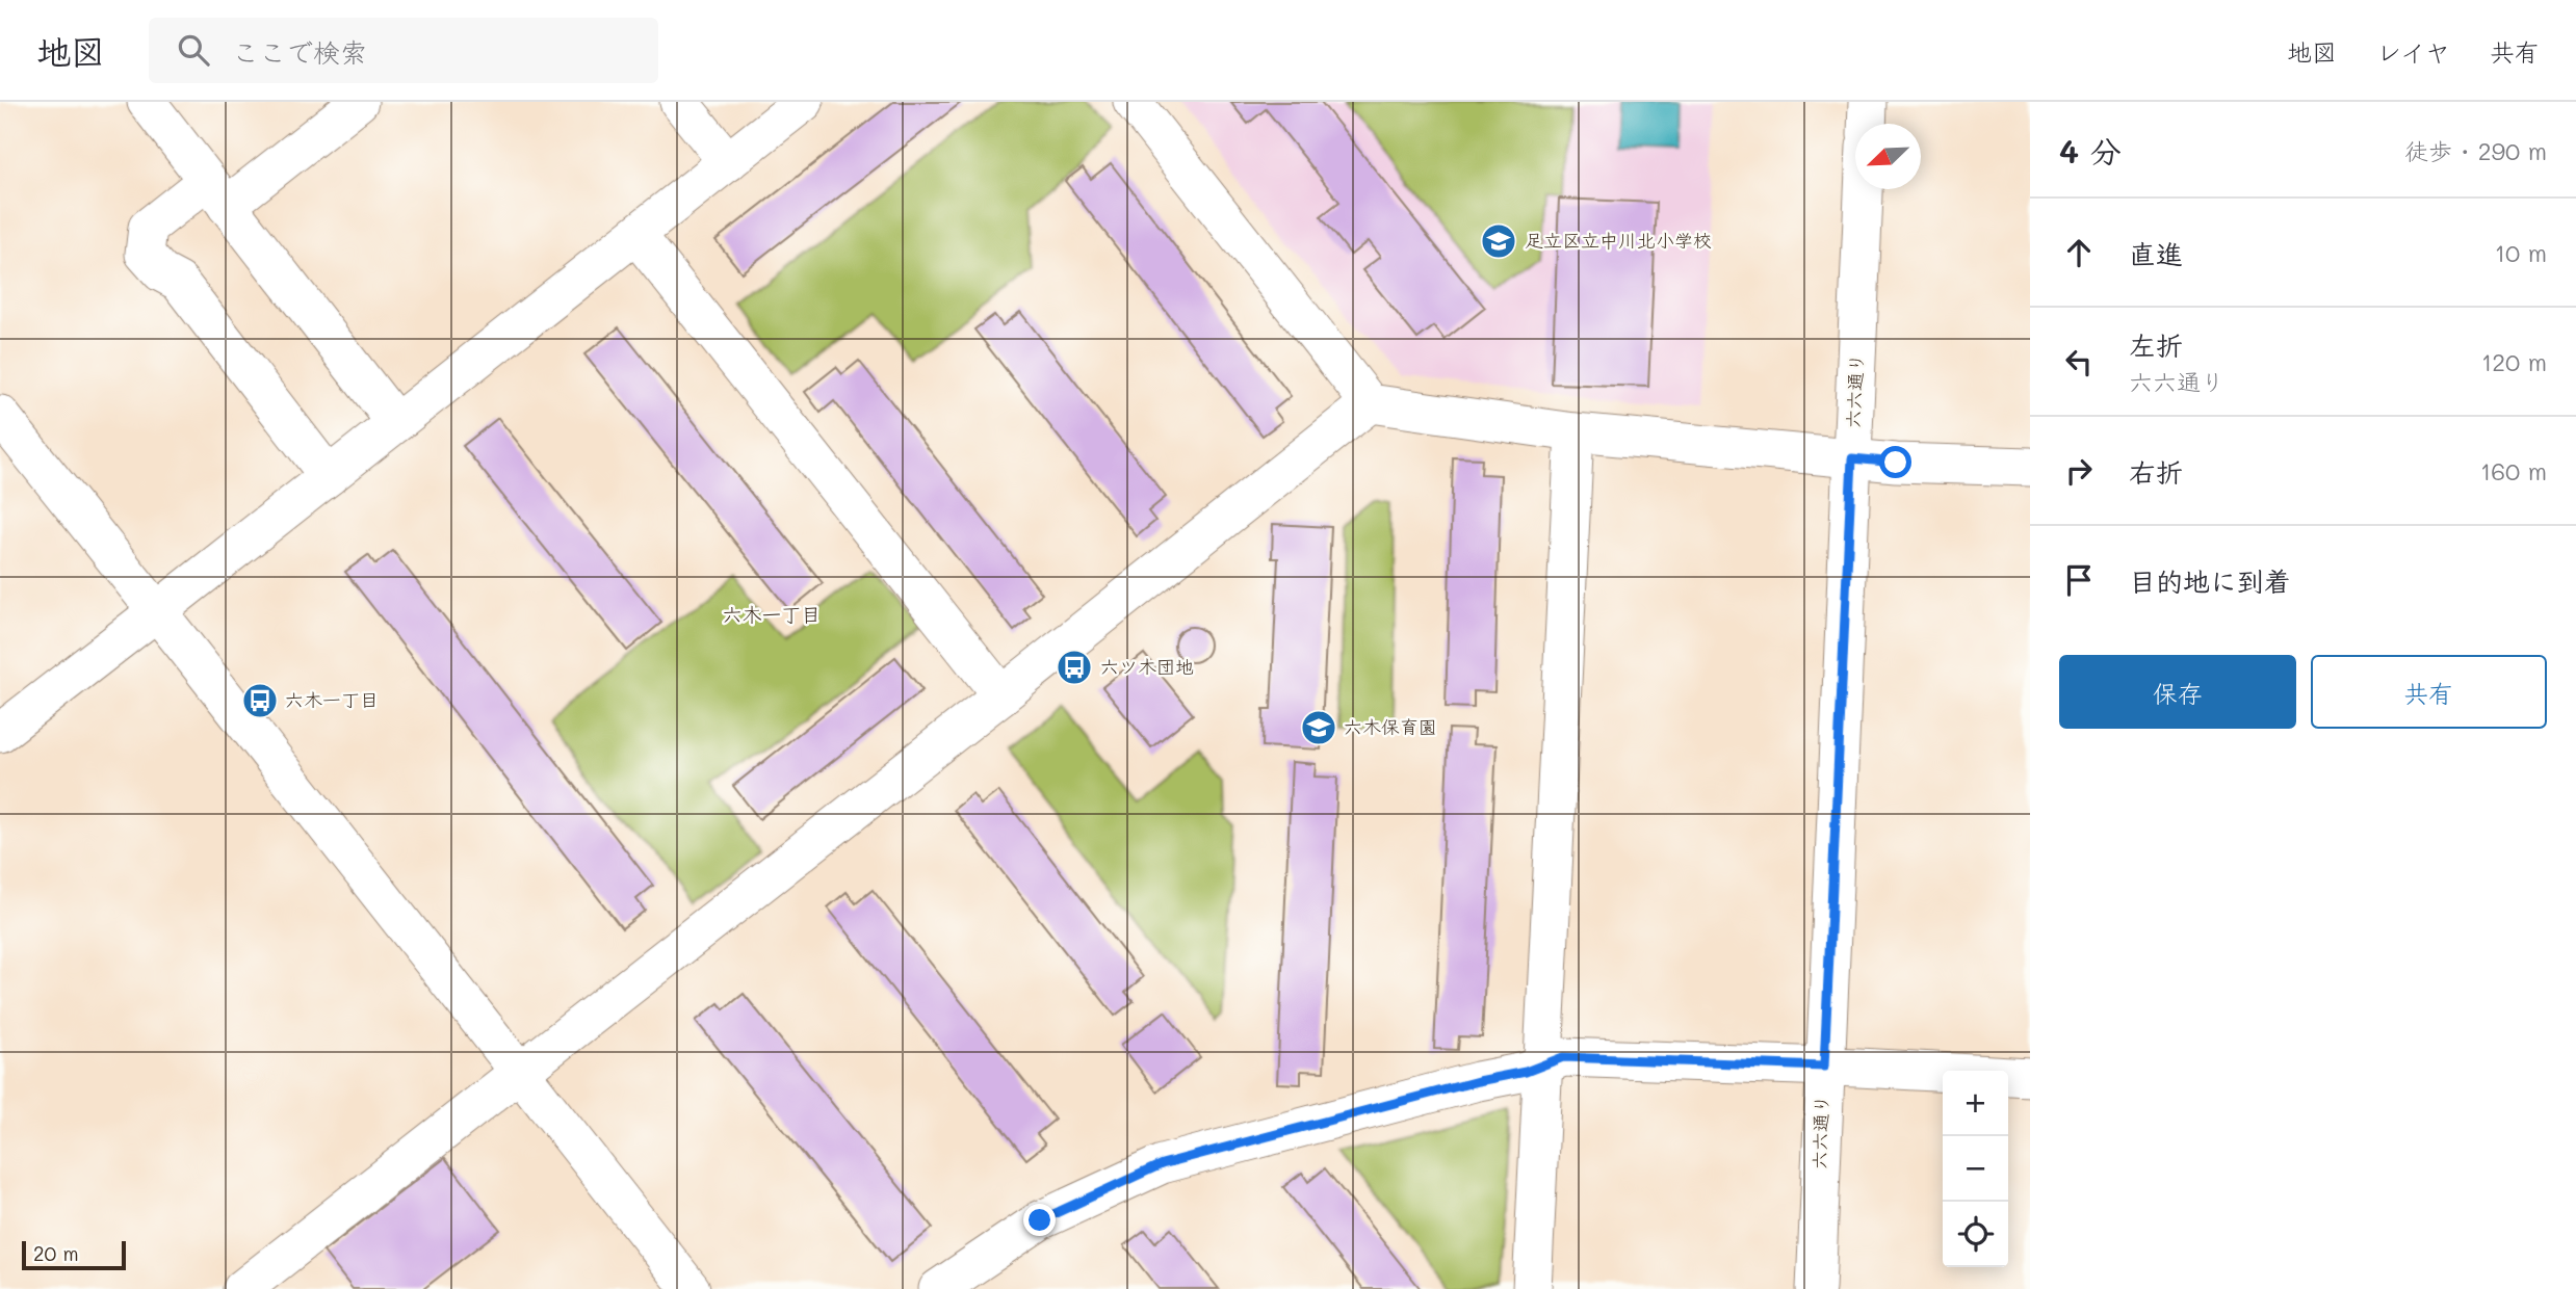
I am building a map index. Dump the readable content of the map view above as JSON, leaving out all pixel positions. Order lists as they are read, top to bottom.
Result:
{
  "streets": {
    "street": ["六六通り"]
  },
  "districts": ["六木一丁目"],
  "places": {
    "school or university": ["足立区立中川北小学校", "六木保育園"],
    "bus stop": ["六ツ木団地", "六木一丁目"]
  },
  "scale_bar": "20 m",
  "north": "bottom left",
  "page": {
    "header": "地図",
    "search": "ここで検索",
    "nav": ["地図", "レイヤ", "共有"],
    "heading": ["4 分", "徒歩 · 290 m"],
    "list": [
      ["直進", "10 m"],
      ["左折", "六六通り", "120 m"],
      ["右折", "160 m"],
      "目的地に到着"
    ],
    "buttons": ["保存", "共有"],
    "map_buttons": ["+", "−"],
    "scale": "20 m"
  }
}
